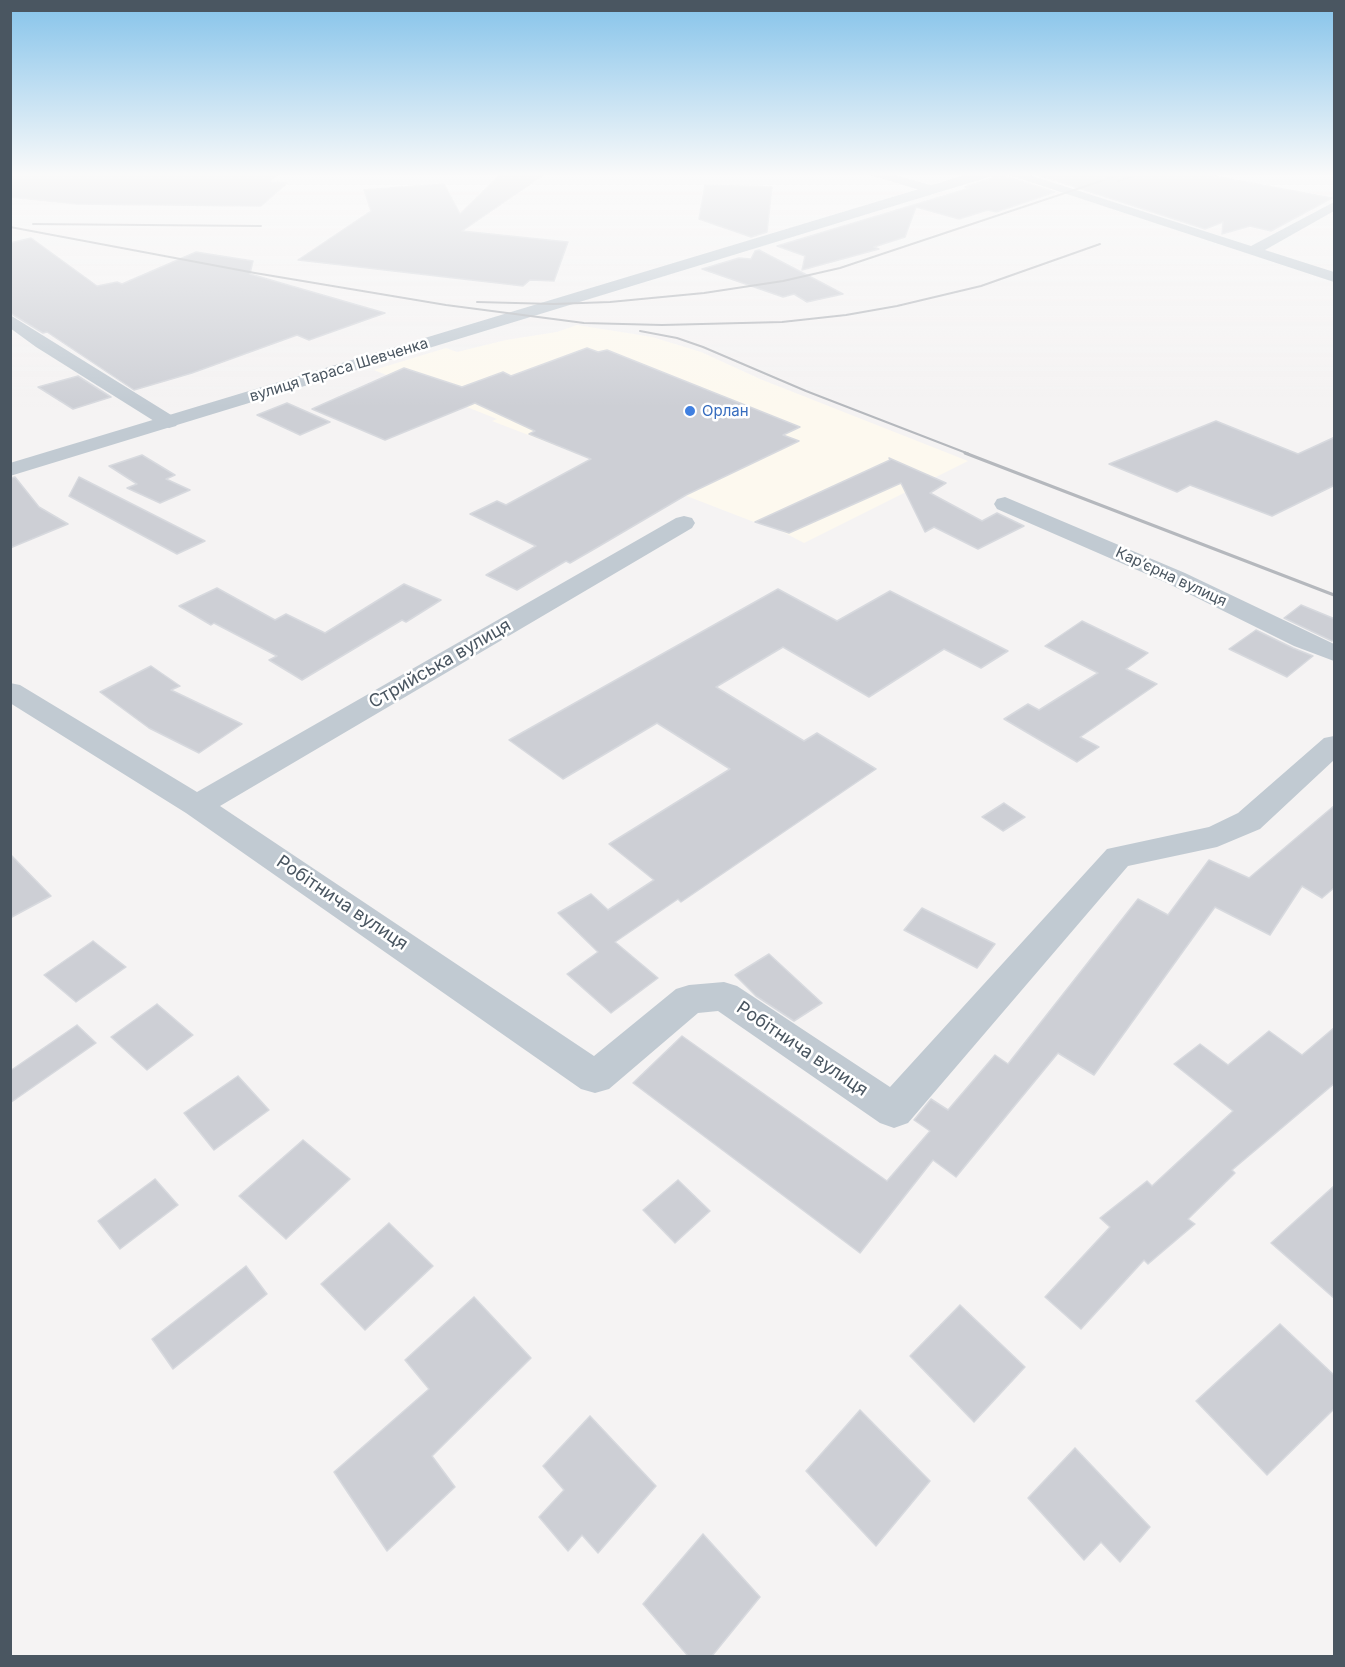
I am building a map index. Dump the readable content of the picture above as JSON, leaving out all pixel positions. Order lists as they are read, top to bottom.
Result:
{
  "streets": {
    "street": [
      "вулиця Тараса Шевченка",
      "Карʼєрна вулиця",
      "Стрийська вулиця",
      "Робітнича вулиця"
    ]
  },
  "crossings": [
    ["Стрийська вулиця", "Робітнича вулиця"]
  ],
  "places": ["Орлан"]
}
